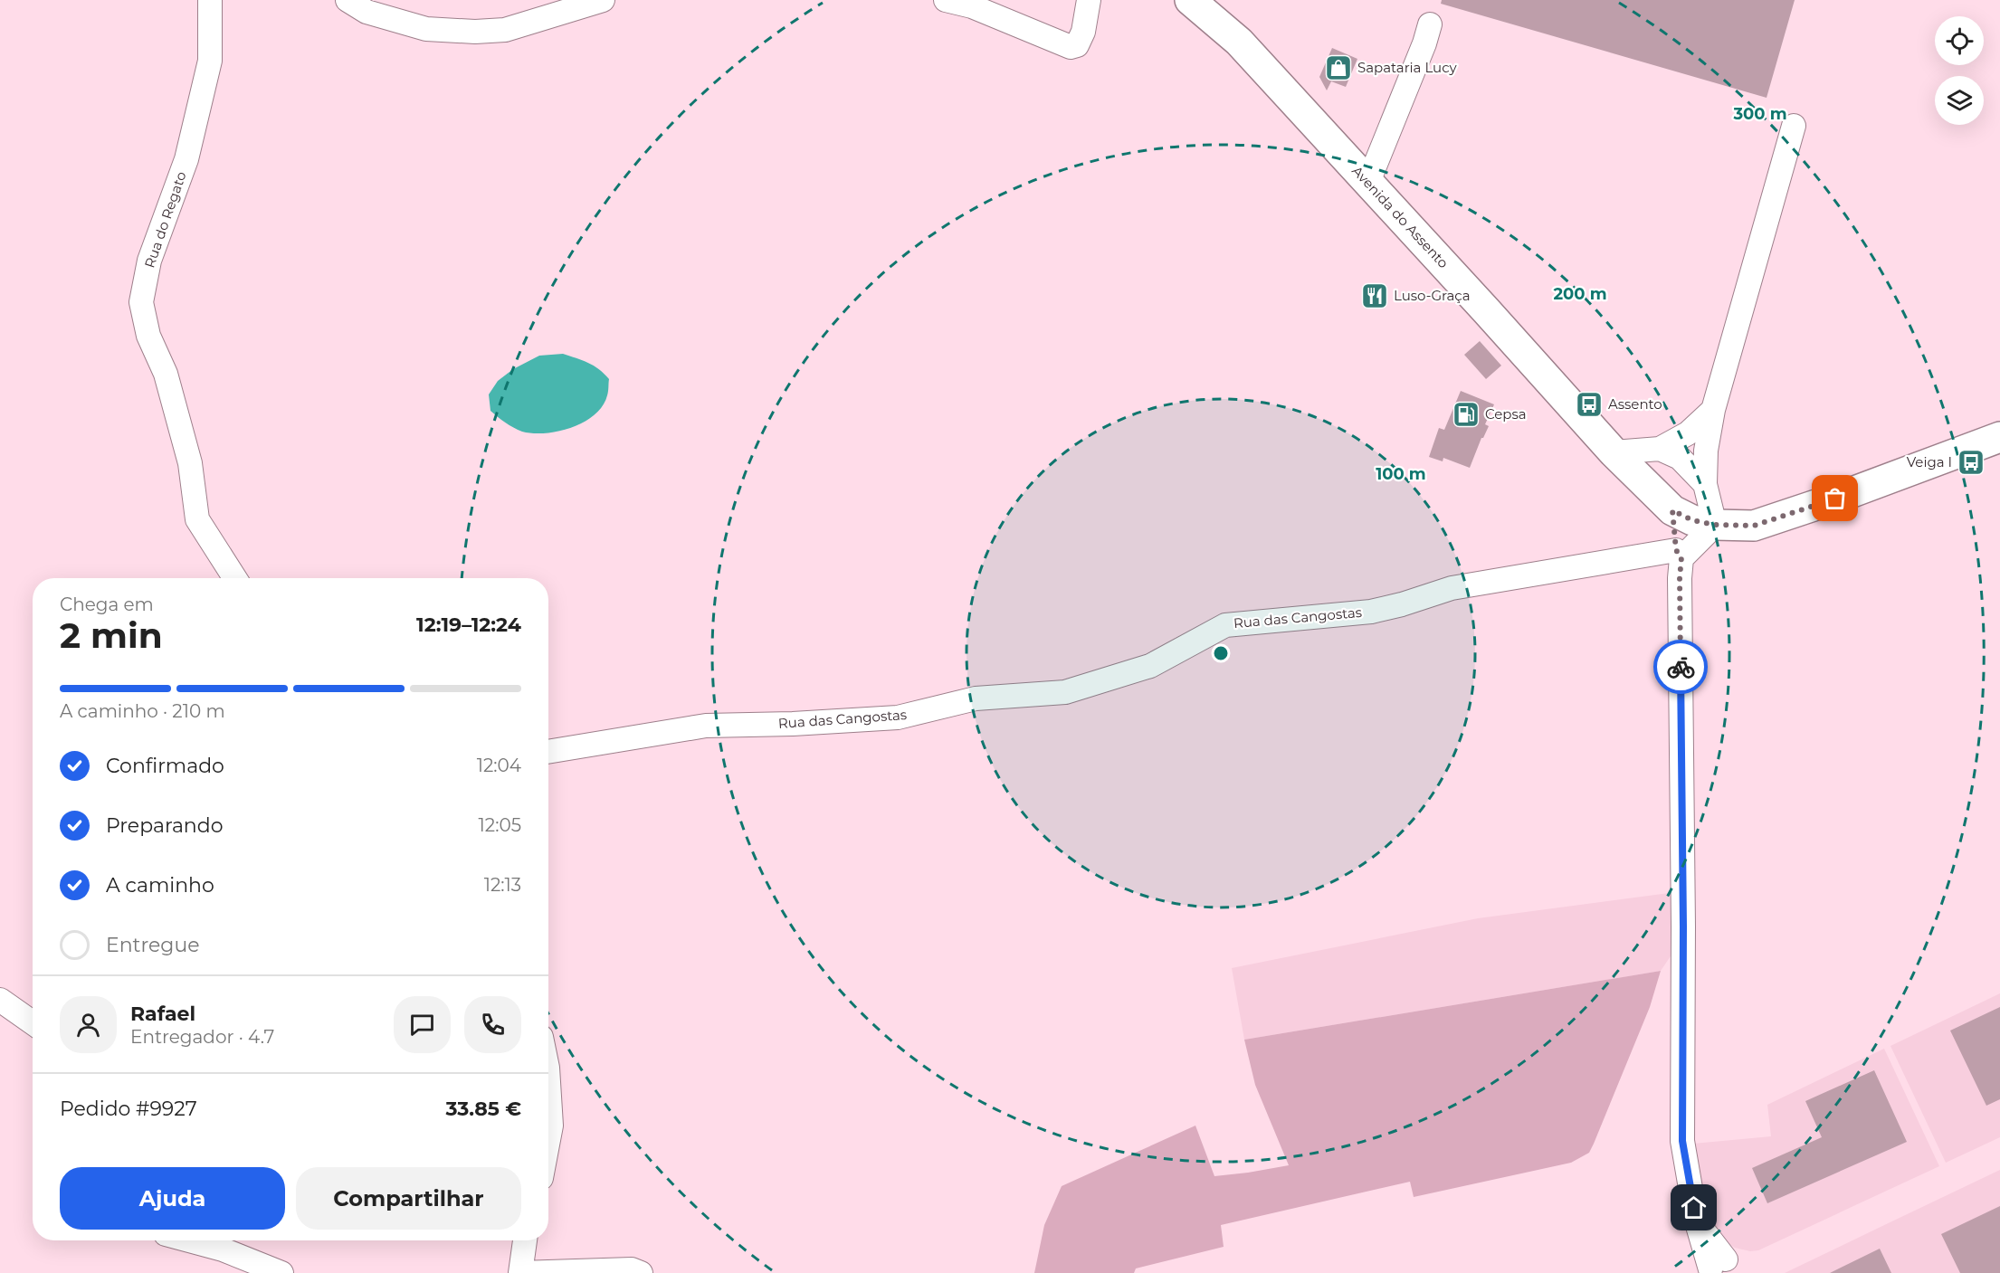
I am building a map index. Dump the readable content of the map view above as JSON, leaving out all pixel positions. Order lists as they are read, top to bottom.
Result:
{
  "streets": {
    "main road": ["Avenida do Assento"],
    "street": ["Rua do Regato", "Rua das Cangostas"]
  },
  "places": {
    "shop": ["Sapataria Lucy"],
    "restaurant": ["Luso-Graça"],
    "bus stop": ["Assento", "Veiga I"],
    "fuel station": ["Cepsa"]
  },
  "page": {
    "heading": ["2 min", "Chega em", "12:19–12:24"],
    "panel": [
      "Rafael",
      "Entregador · 4.7",
      "Pedido #9927",
      "33.85 €"
    ],
    "bar": "A caminho · 210 m",
    "list": [
      ["Confirmado", "12:04"],
      ["Preparando", "12:05"],
      ["A caminho", "12:13"],
      "Entregue"
    ],
    "buttons": ["Ajuda", "Compartilhar"]
  },
  "rings": ["300 m", "200 m", "100 m"]
}
